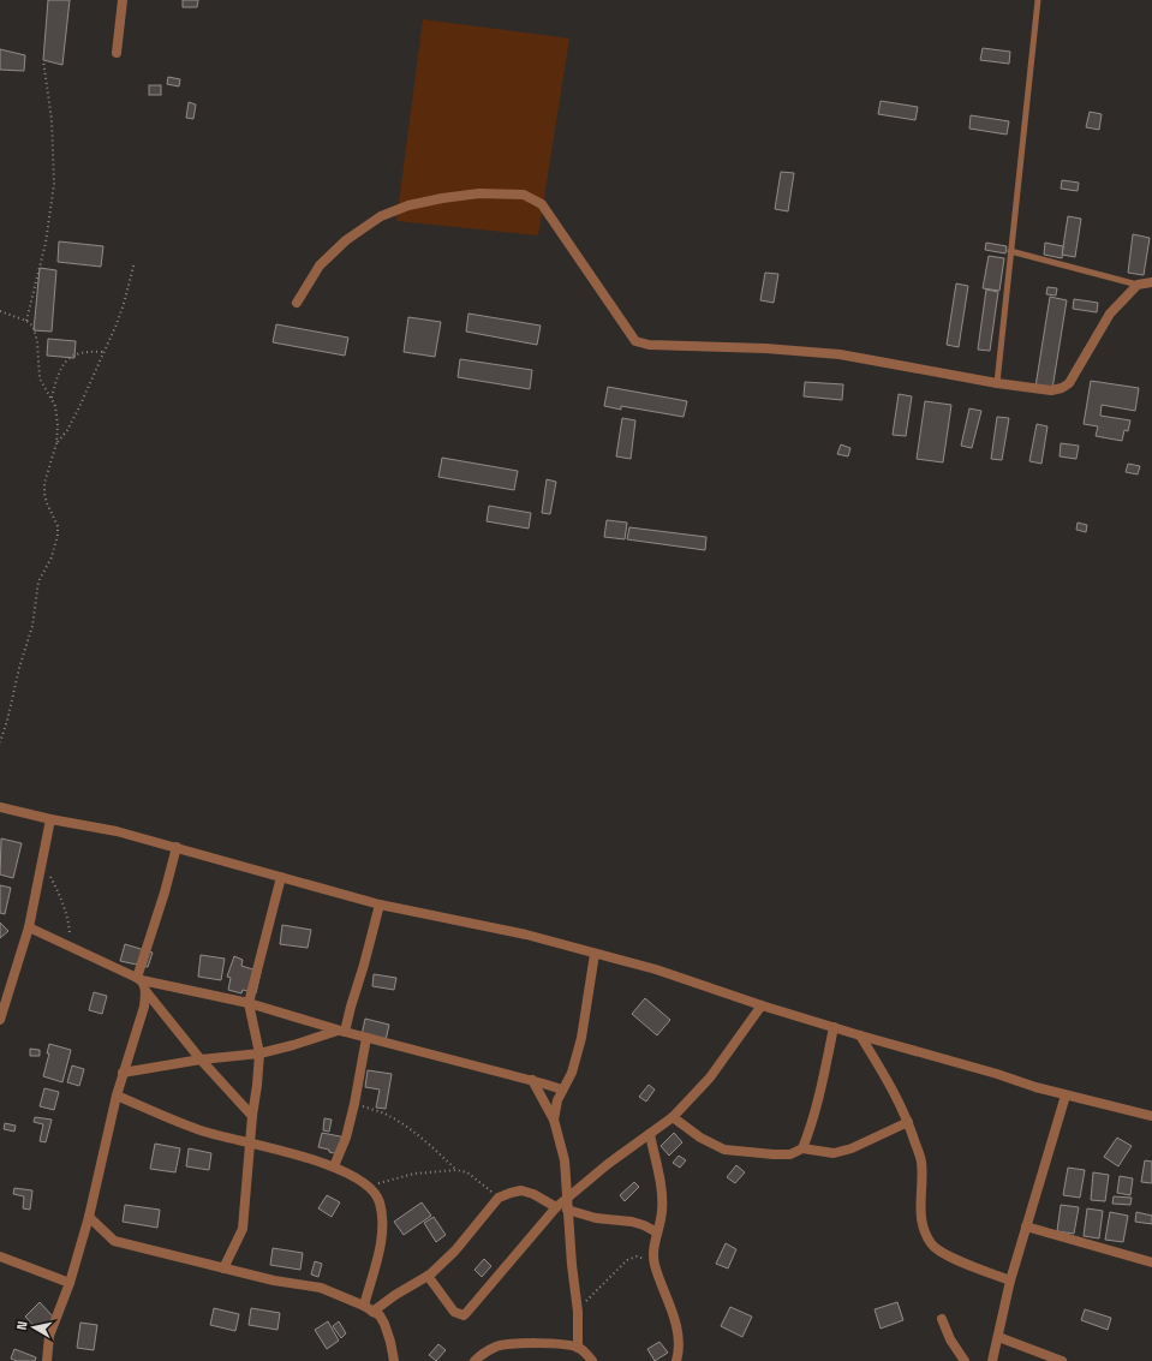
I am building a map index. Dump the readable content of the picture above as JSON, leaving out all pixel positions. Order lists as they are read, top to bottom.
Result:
{
  "north": "left"
}
